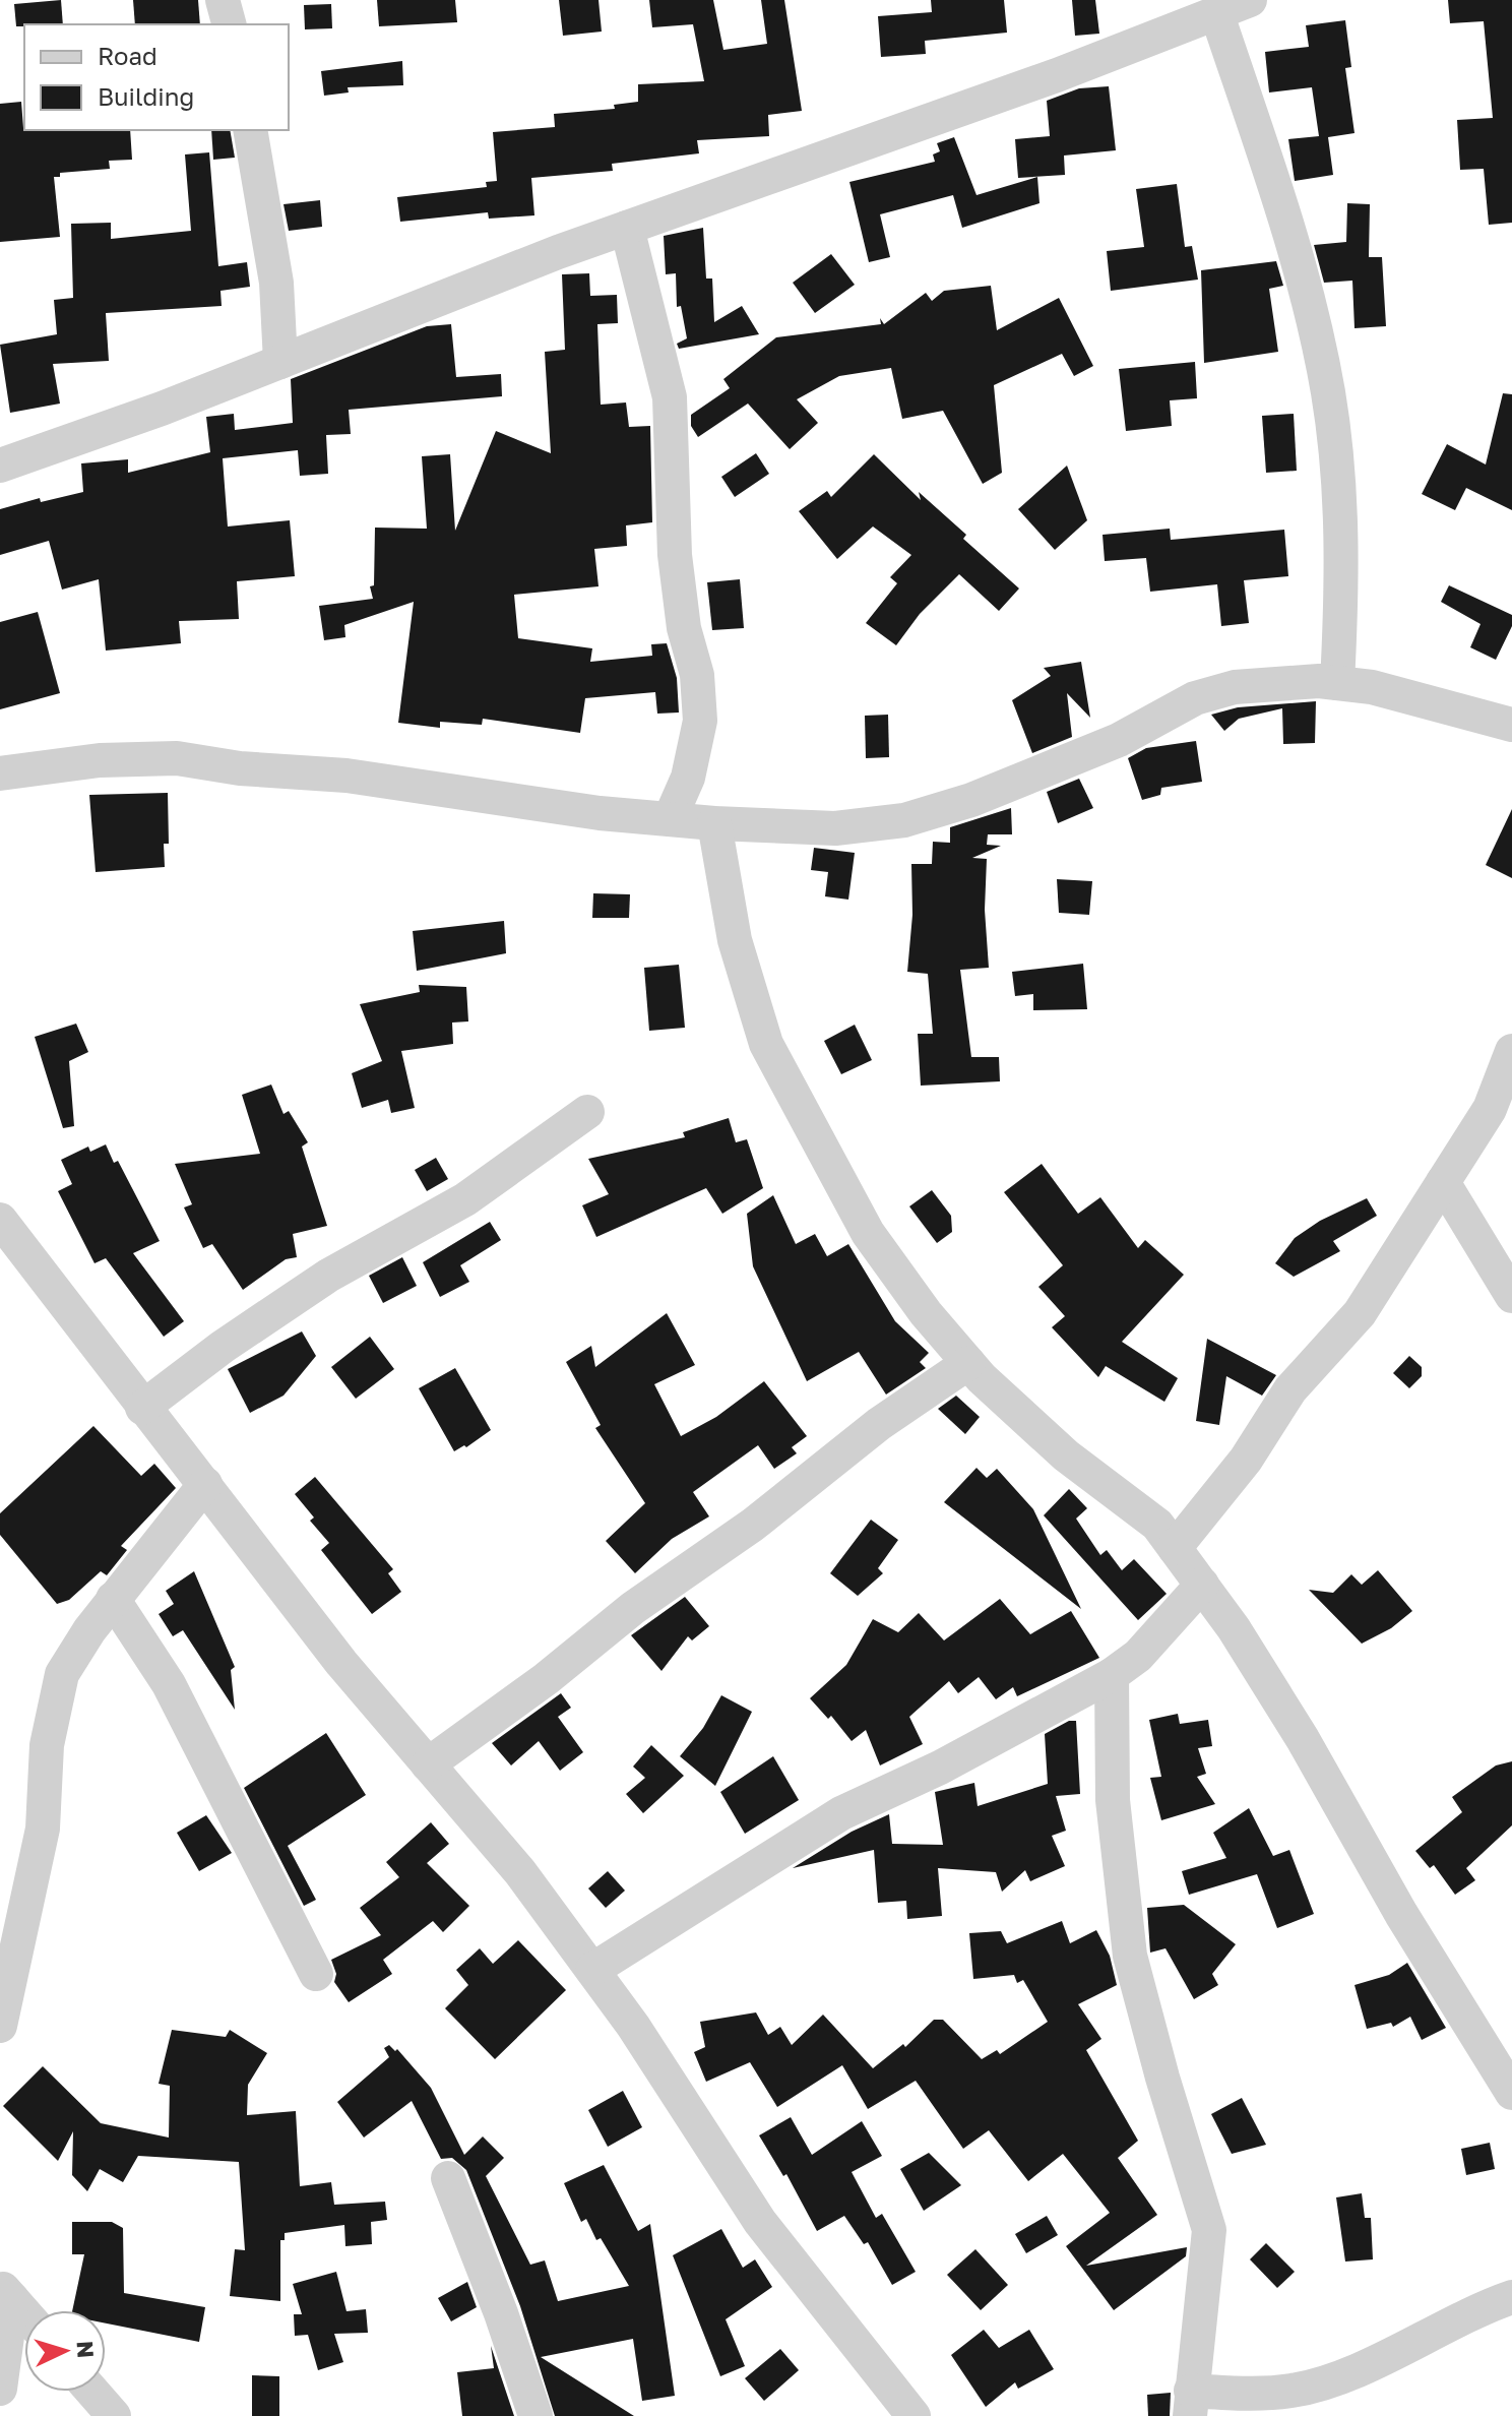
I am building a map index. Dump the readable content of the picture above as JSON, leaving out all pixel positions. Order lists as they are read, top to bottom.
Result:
{
  "legend": ["Road", "Building"],
  "north": "right"
}
